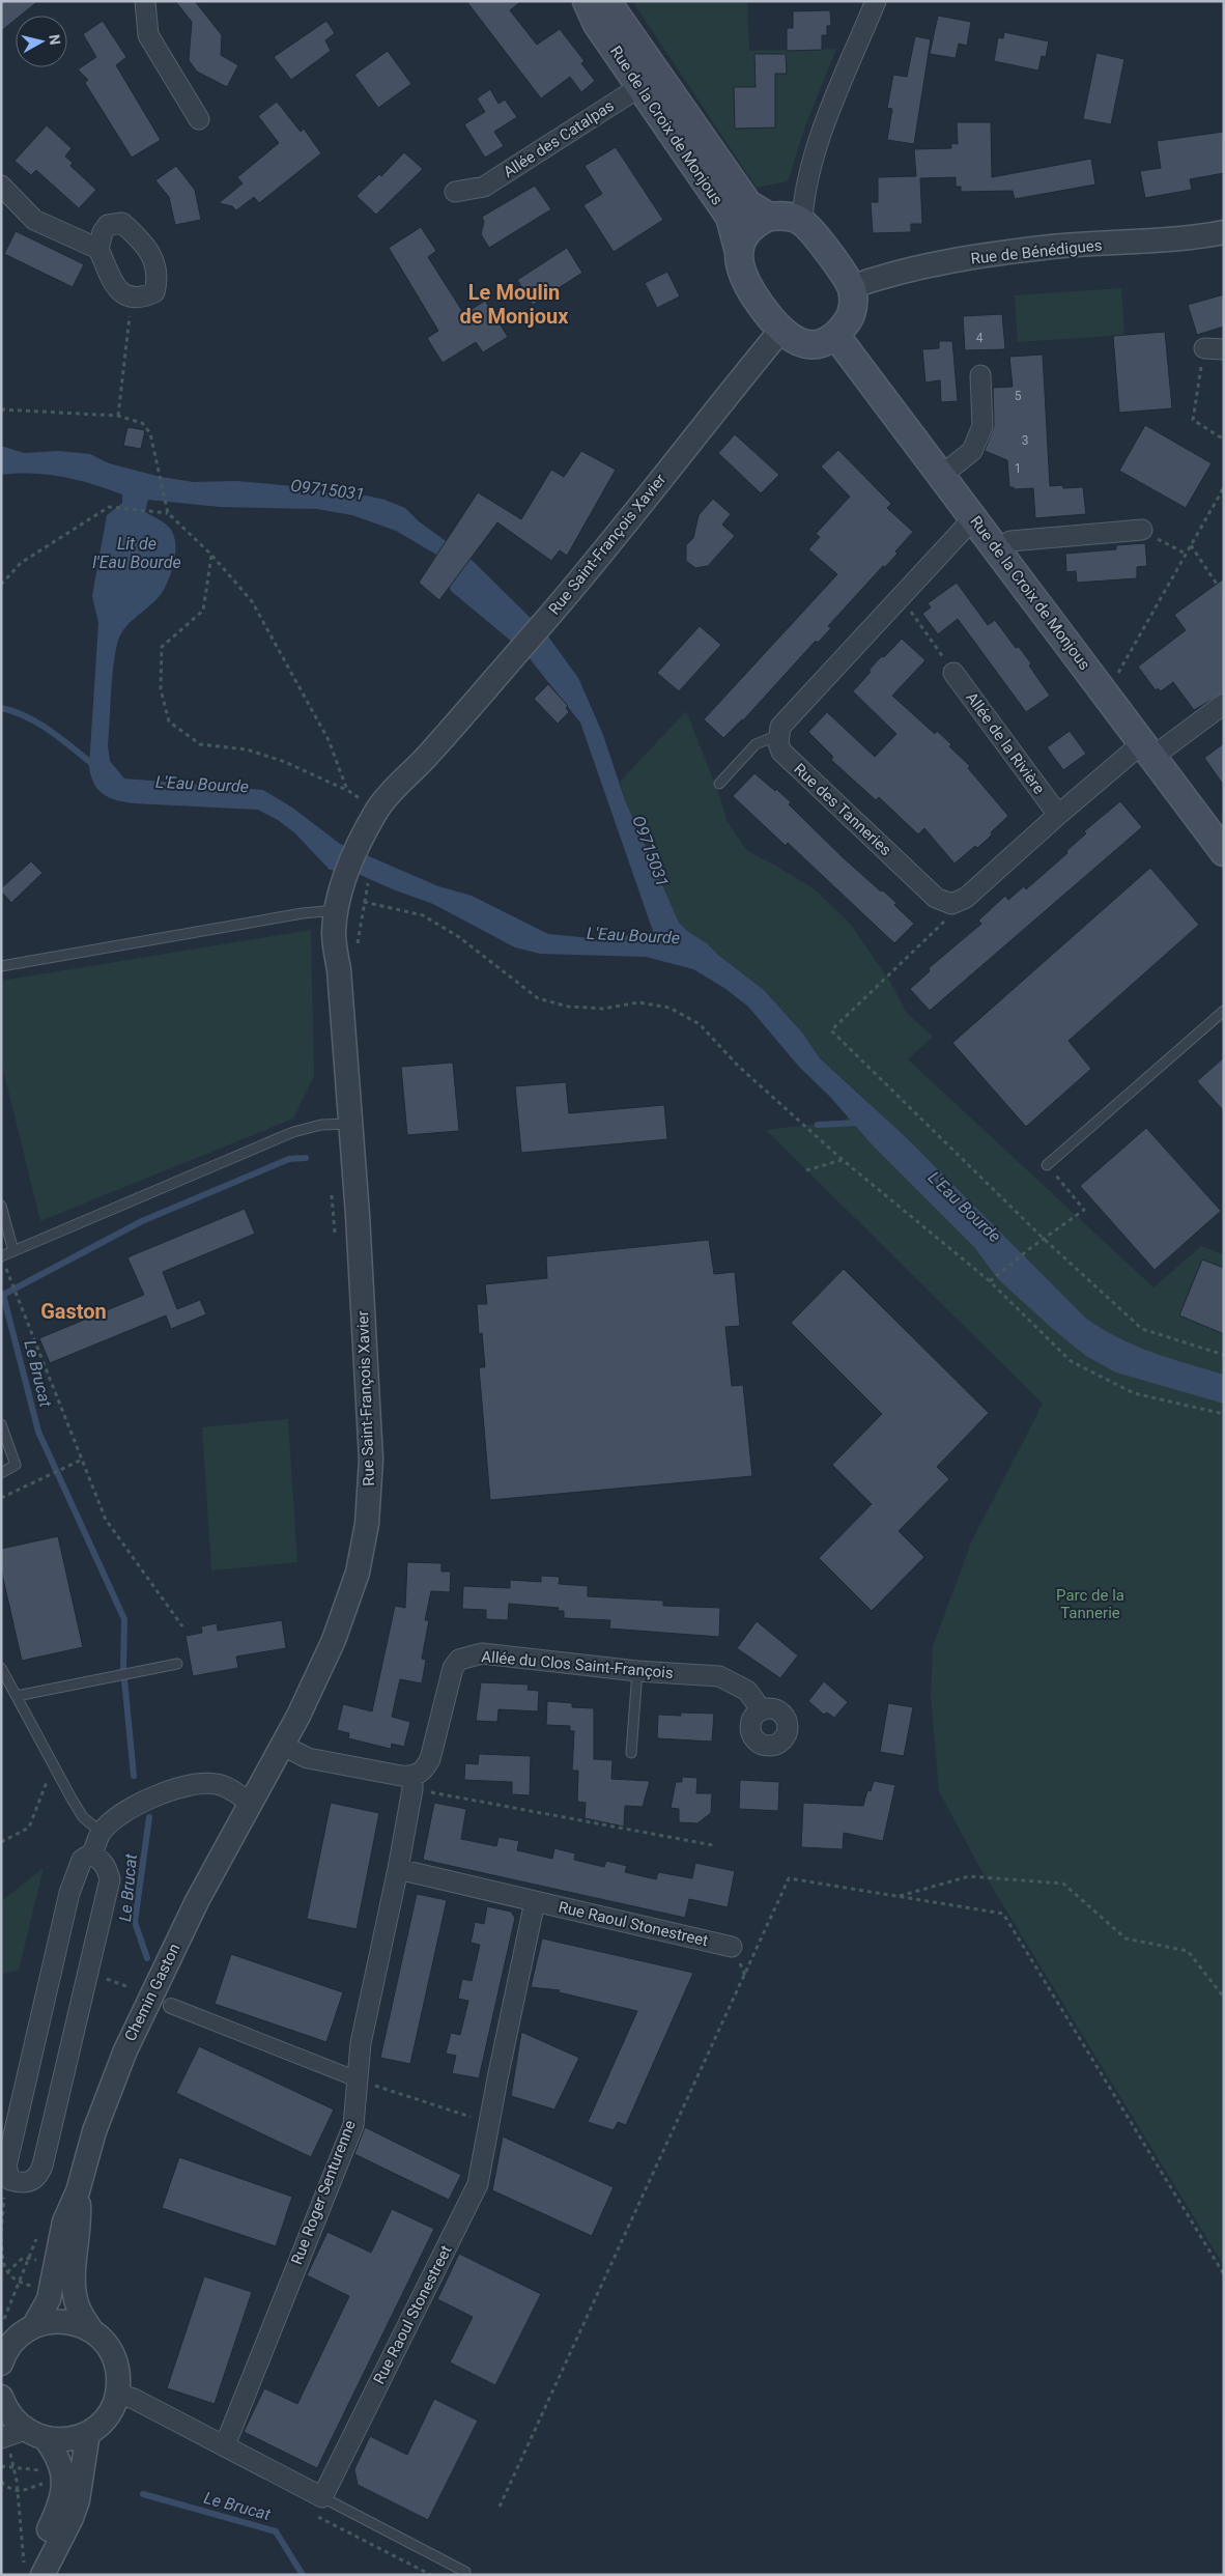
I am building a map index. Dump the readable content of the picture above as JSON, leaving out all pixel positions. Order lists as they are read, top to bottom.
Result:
{
  "streets": {
    "main road": ["Rue de la Croix de Monjous"],
    "street": [
      "Allée des Catalpas",
      "Rue de Bénédigues",
      "Rue Saint-François Xavier",
      "Allée de la Rivière",
      "Rue des Tanneries",
      "Allée du Clos Saint-François",
      "Rue Raoul Stonestreet",
      "Chemin Gaston",
      "Rue Roger Senturenne"
    ]
  },
  "crossings": [
    ["Rue de la Croix de Monjous", "Allée des Catalpas"],
    ["Rue de la Croix de Monjous", "Rue de Bénédigues"],
    ["Rue de la Croix de Monjous", "Rue Saint-François Xavier"],
    ["Rue de Bénédigues", "Rue Saint-François Xavier"],
    ["Rue Saint-François Xavier", "Chemin Gaston"],
    ["Allée du Clos Saint-François", "Rue Roger Senturenne"],
    ["Rue Raoul Stonestreet", "Rue Roger Senturenne"]
  ],
  "districts": ["Le Moulin de Monjoux", "Gaston"],
  "water": [
    "O9715031",
    "Lit de l'Eau Bourde",
    "L'Eau Bourde",
    "Le Brucat"
  ],
  "parks": ["Parc de la Tannerie"],
  "house_numbers": [
    "4",
    "5",
    "3",
    "1"
  ],
  "north": "right"
}
